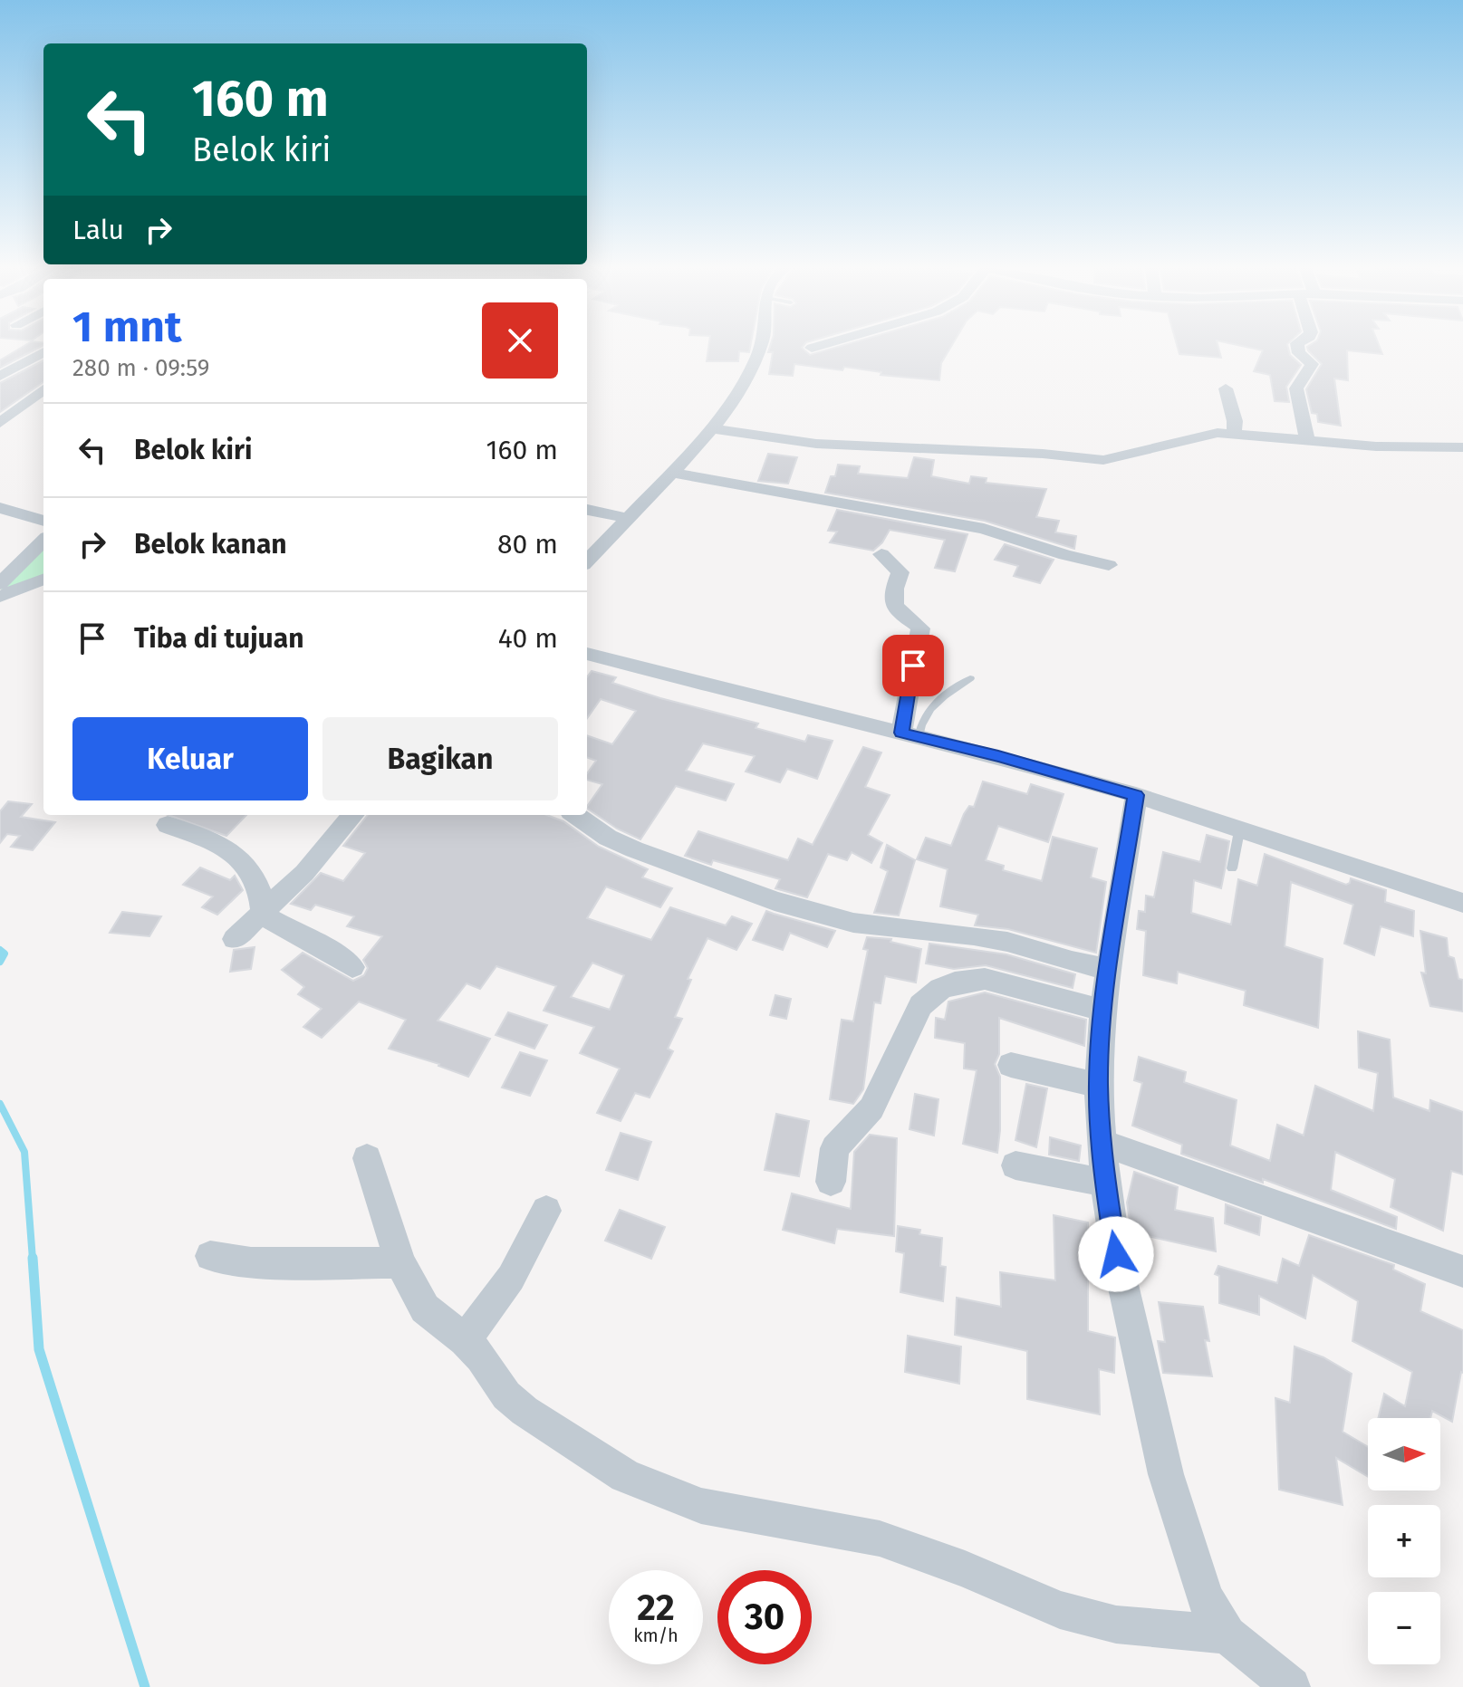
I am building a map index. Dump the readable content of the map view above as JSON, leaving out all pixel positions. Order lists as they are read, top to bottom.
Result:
{
  "north": "right",
  "page": {
    "turn": ["160 m", "Belok kiri"],
    "then": "Lalu",
    "heading": ["1 mnt", "280 m · 09:59"],
    "list": [
      {
        "name": "Belok kiri",
        "value": "160 m"
      },
      {
        "name": "Belok kanan",
        "value": "80 m"
      },
      {
        "name": "Tiba di tujuan",
        "value": "40 m"
      }
    ],
    "buttons": ["Keluar", "Bagikan"],
    "map_buttons": ["+", "−"],
    "speed": "22 km/h",
    "limit": "30"
  }
}
